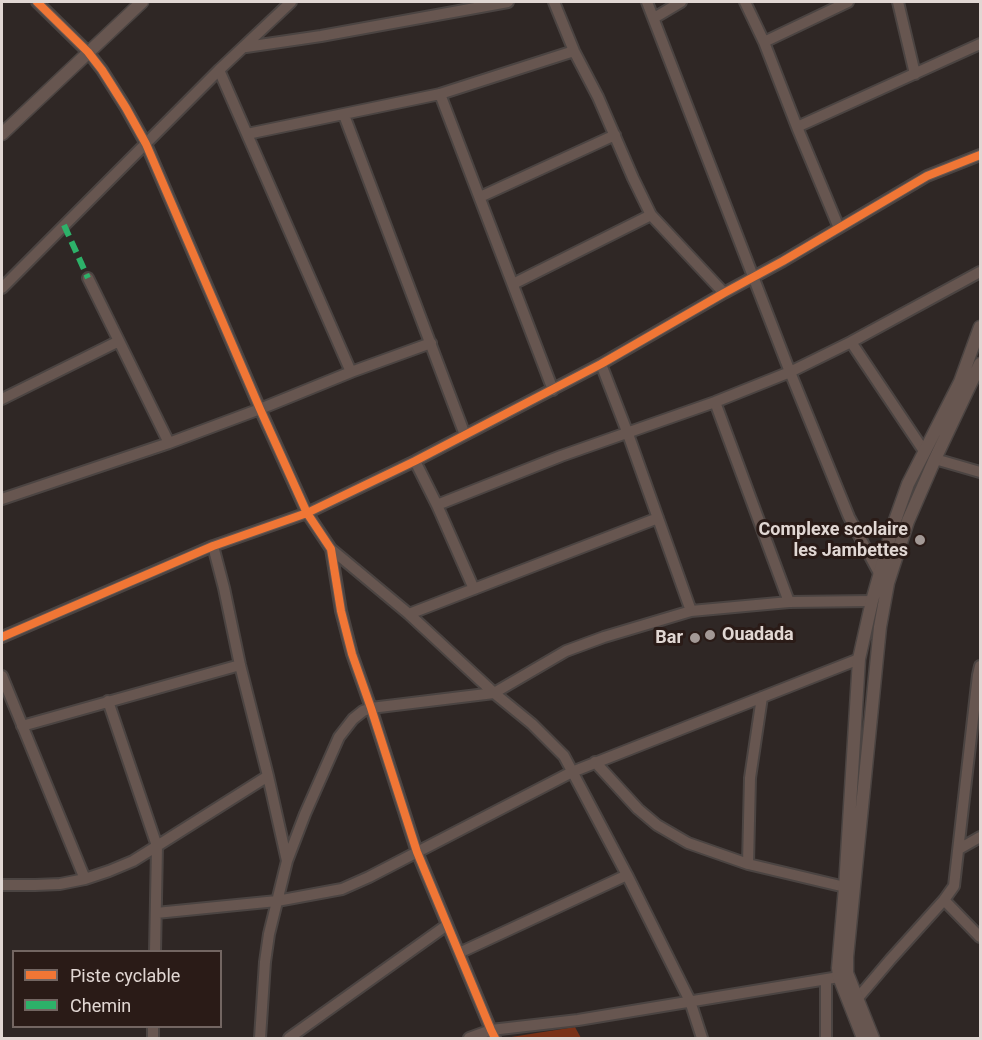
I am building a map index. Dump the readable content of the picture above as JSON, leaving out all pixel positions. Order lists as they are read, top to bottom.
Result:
{
  "places": ["Complexe scolaire les Jambettes", "Ouadada", "Bar"],
  "legend": ["Piste cyclable", "Chemin"]
}
